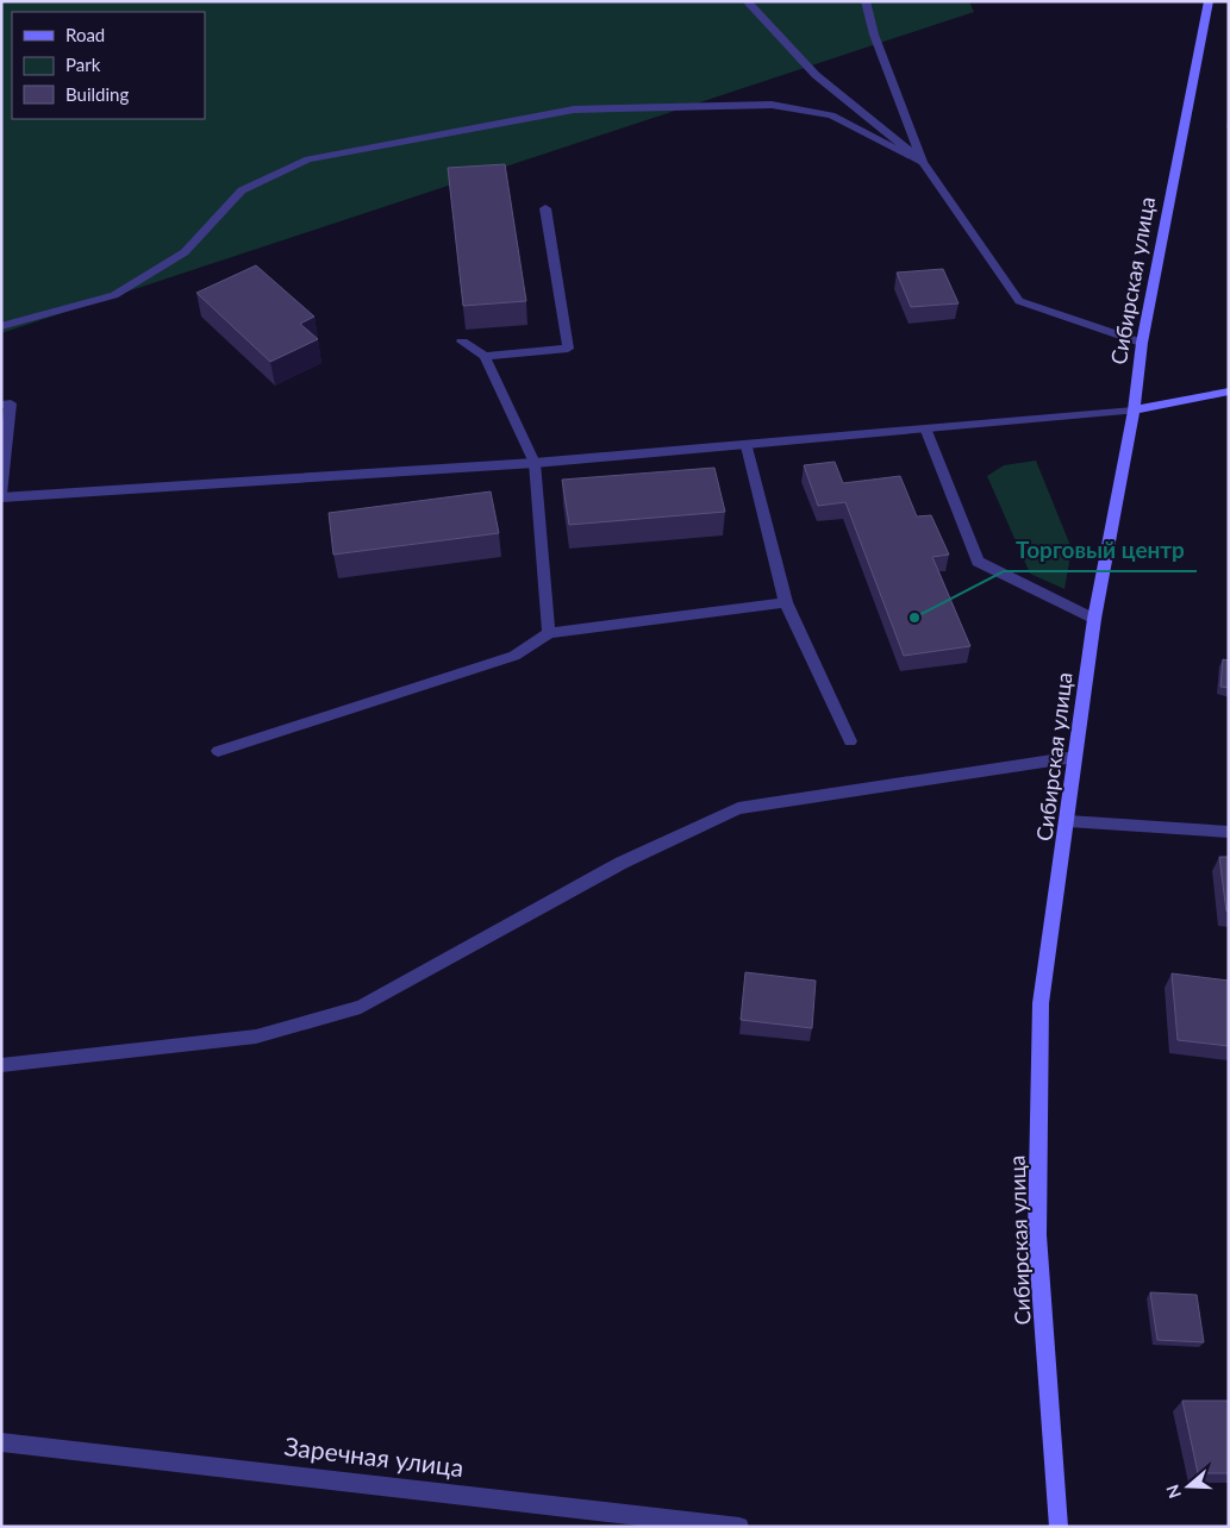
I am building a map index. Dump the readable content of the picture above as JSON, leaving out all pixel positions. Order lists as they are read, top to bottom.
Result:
{
  "streets": {
    "street": ["Сибирская улица", "Заречная улица"]
  },
  "places": ["Торговый центр"],
  "legend": ["Road", "Park", "Building"],
  "north": "left"
}
